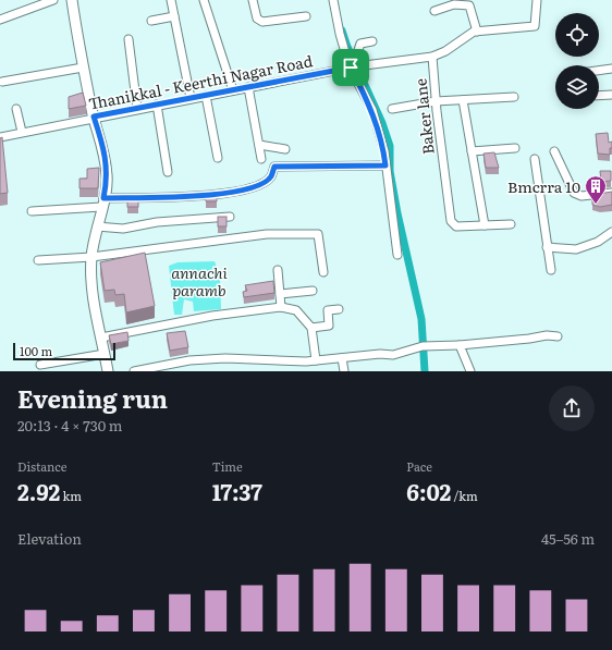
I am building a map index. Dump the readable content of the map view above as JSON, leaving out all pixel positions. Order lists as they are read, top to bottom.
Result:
{
  "streets": {
    "street": ["Thanikkal - Keerthi Nagar Road", "Baker lane"]
  },
  "crossings": [
    ["Thanikkal - Keerthi Nagar Road", "Baker lane"]
  ],
  "parks": ["annachi paramb"],
  "places": {
    "building": ["Bmcrra 10"]
  },
  "scale_bar": "100 m",
  "page": {
    "scale": "100 m",
    "heading": ["Evening run", "20:13 · 4 × 730 m"],
    "stats": [
      ["Distance", "2.92 km"],
      ["Time", "17:37"],
      ["Pace", "6:02 /km"]
    ],
    "chart": ["Elevation", "45–56 m"]
  }
}
